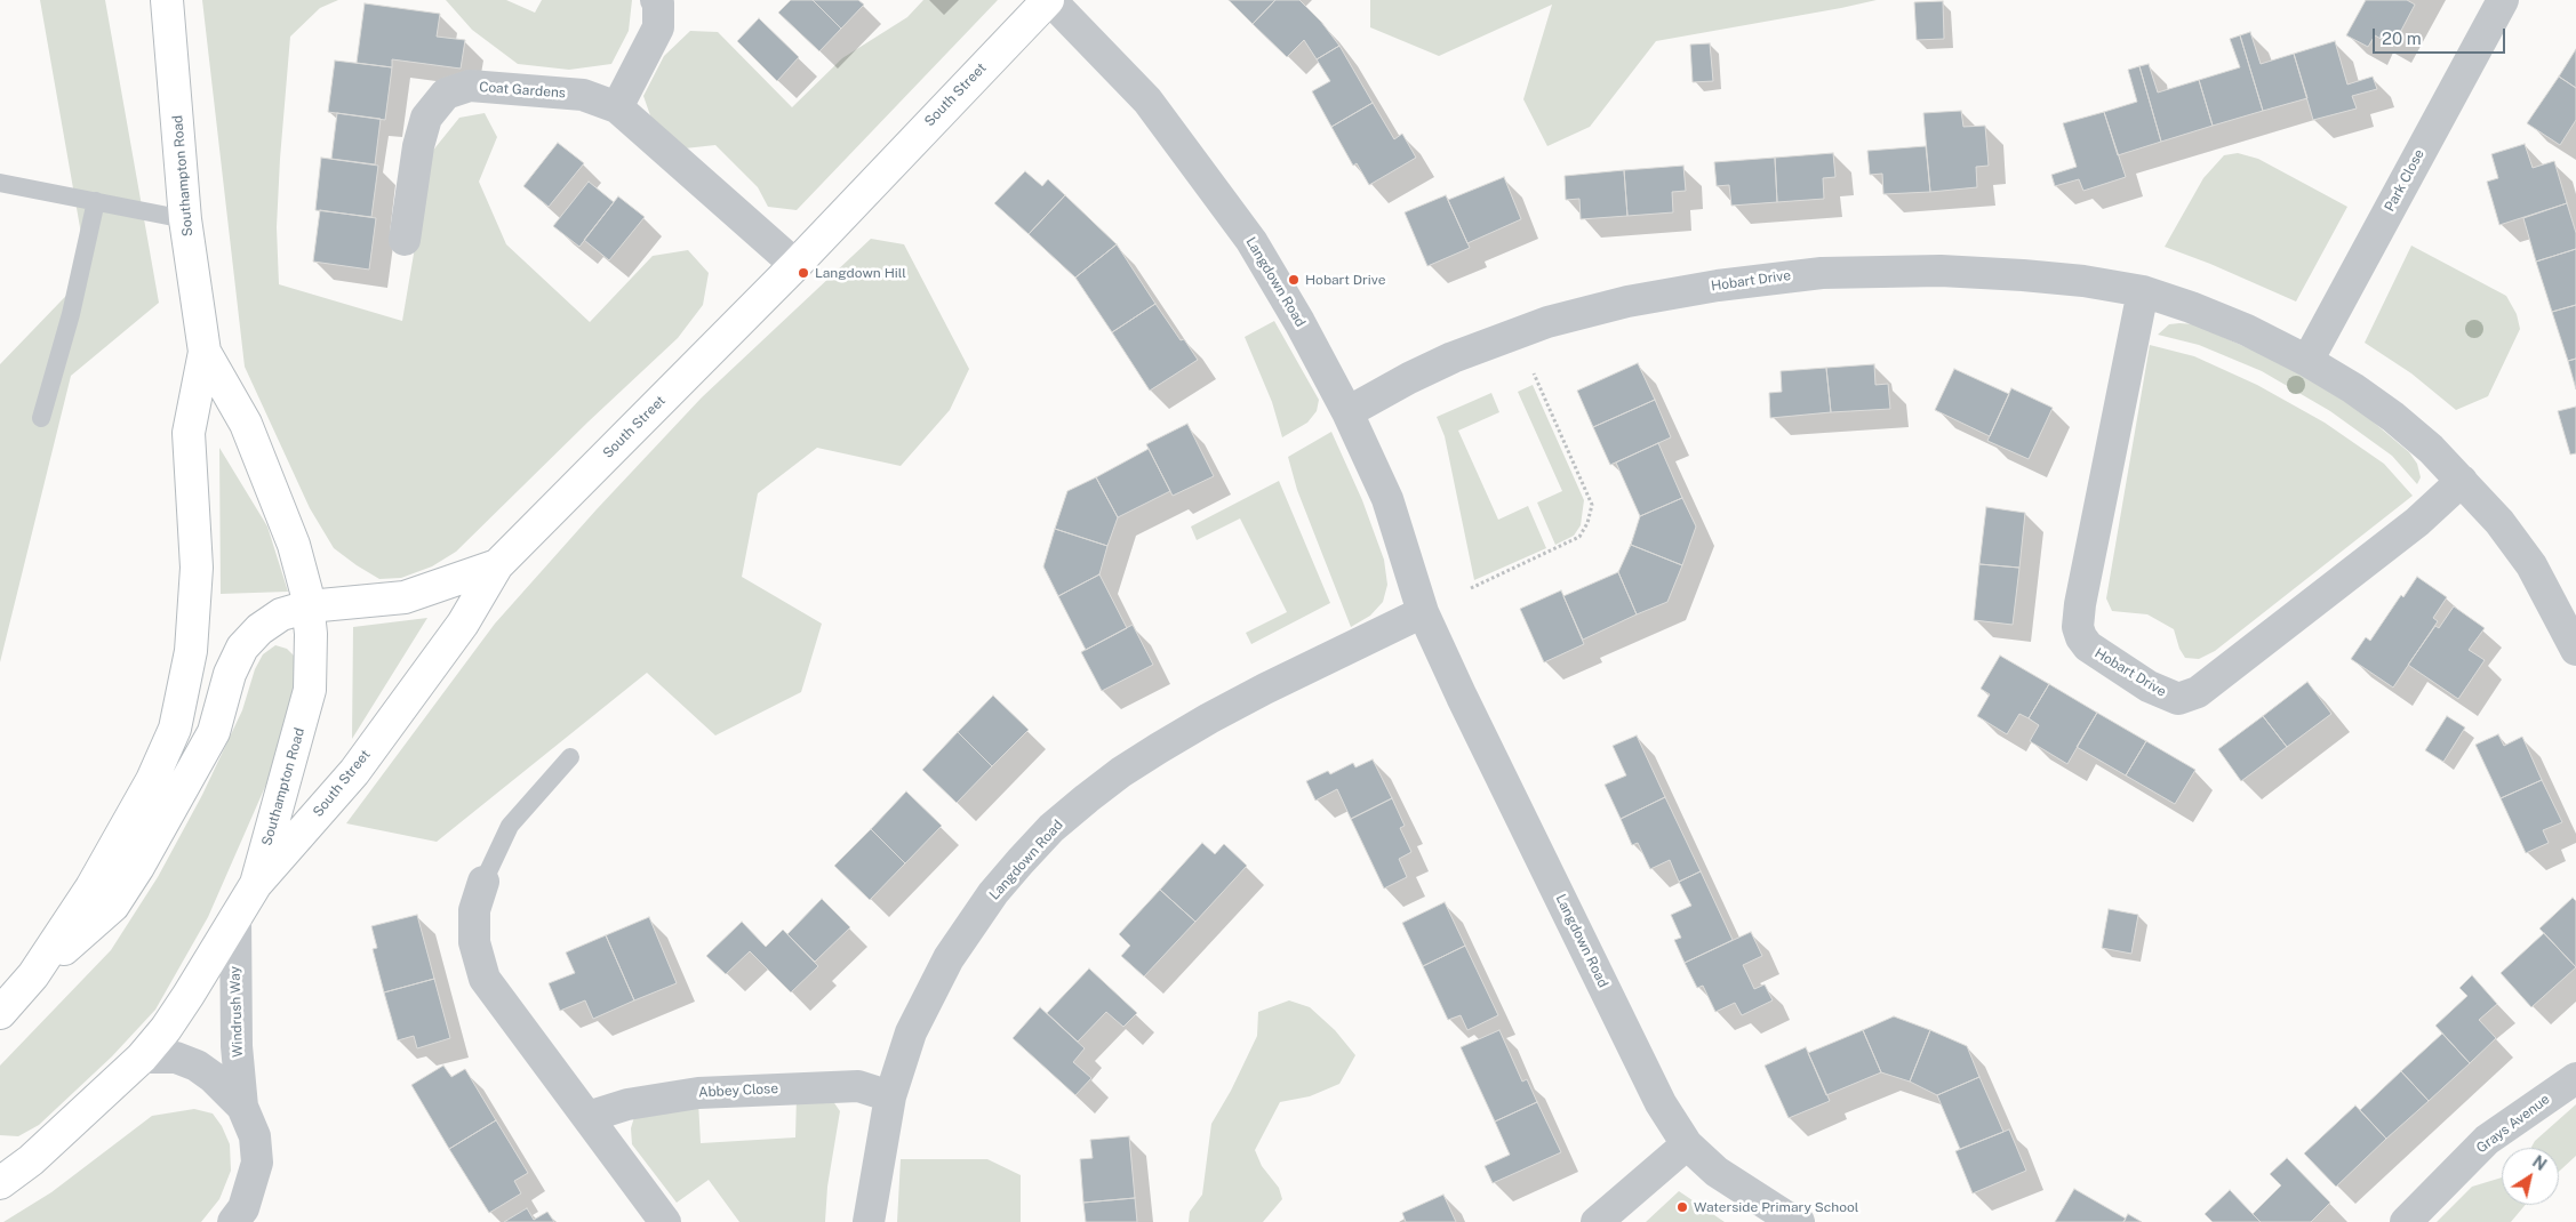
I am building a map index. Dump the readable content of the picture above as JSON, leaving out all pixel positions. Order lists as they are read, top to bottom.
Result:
{
  "streets": {
    "street": [
      "Coat Gardens",
      "South Street",
      "Southampton Road",
      "Park Close",
      "Hobart Drive",
      "Langdown Road",
      "Windrush Way",
      "Abbey Close",
      "Grays Avenue"
    ]
  },
  "crossings": [
    ["Coat Gardens", "South Street"],
    ["South Street", "Southampton Road"],
    ["South Street", "Langdown Road"],
    ["Southampton Road", "Windrush Way"],
    ["Park Close", "Hobart Drive"],
    ["Hobart Drive", "Langdown Road"],
    ["Langdown Road", "Abbey Close"]
  ],
  "places": ["Langdown Hill", "Hobart Drive", "Waterside Primary School"],
  "scale_bar": "20 m",
  "north": "top right"
}
